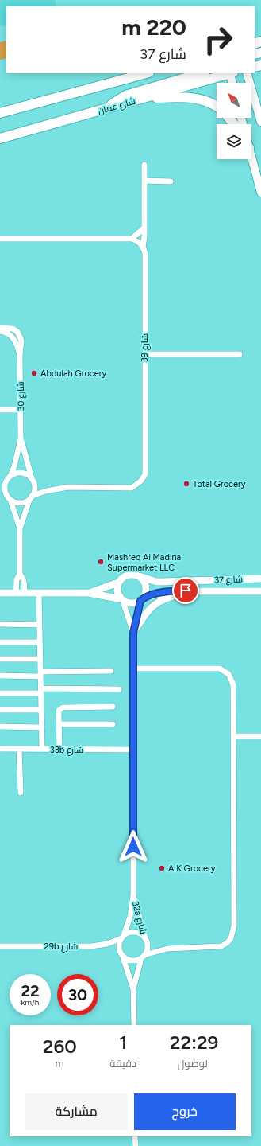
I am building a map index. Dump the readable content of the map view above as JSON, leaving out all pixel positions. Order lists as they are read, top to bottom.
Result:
{
  "streets": {
    "main road": ["شارع عمان"],
    "street": [
      "شارع 39",
      "شارع 30",
      "شارع 37",
      "33b شارع",
      "32a شارع",
      "29b شارع"
    ]
  },
  "crossings": [
    ["شارع 39", "شارع 30"],
    ["شارع 37", "32a شارع"],
    ["33b شارع", "32a شارع"],
    ["32a شارع", "29b شارع"]
  ],
  "places": [
    "Abdulah Grocery",
    "Total Grocery",
    "Mashreq Al Madina Supermarket LLC",
    "A K Grocery"
  ],
  "north": "top left",
  "page": {
    "turn": ["220 m", "شارع 37"],
    "speed": "22 km/h",
    "limit": "30",
    "eta": [
      "22:29",
      "الوصول",
      "1",
      "دقيقة",
      "260",
      "m"
    ],
    "buttons": ["خروج", "مشاركة"]
  }
}
